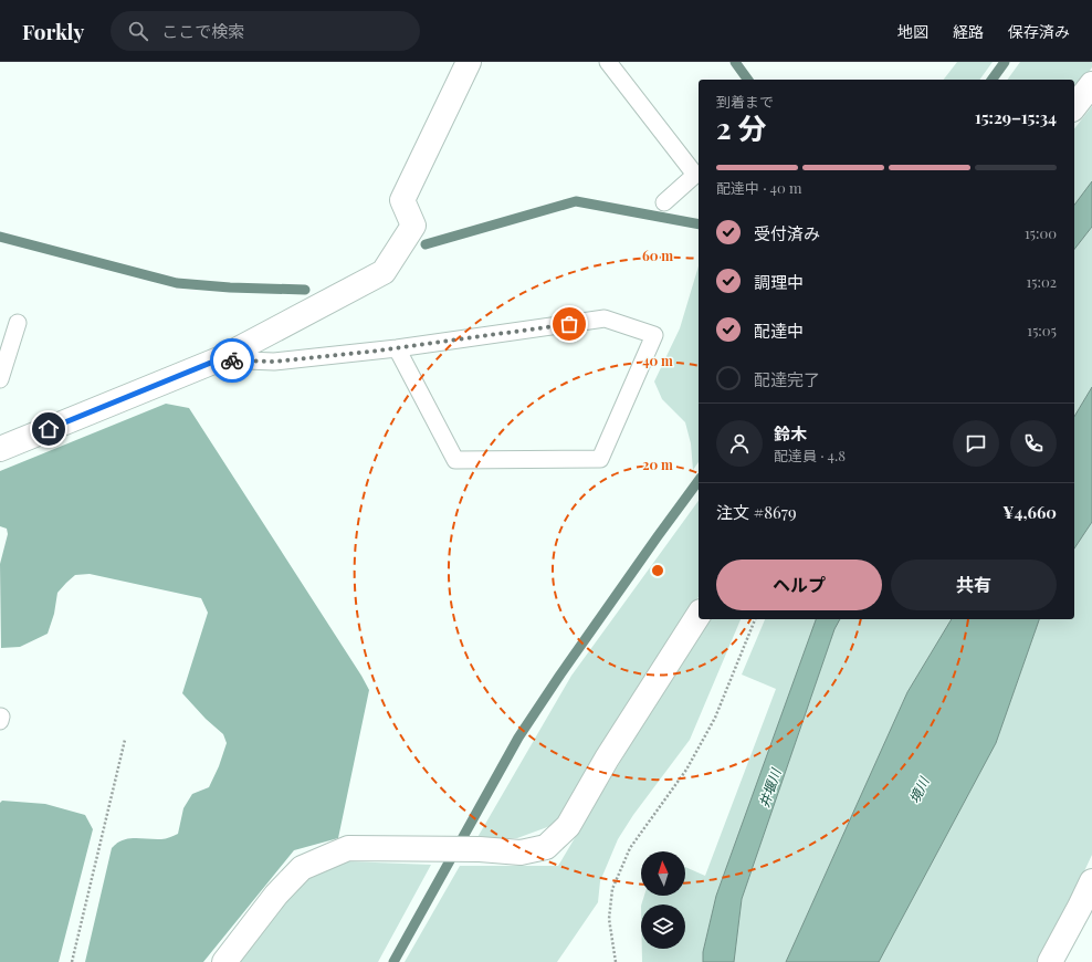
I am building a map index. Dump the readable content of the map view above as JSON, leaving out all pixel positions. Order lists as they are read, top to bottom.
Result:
{
  "water": ["井堰川", "境川"],
  "north": "top",
  "page": {
    "header": "Forkly",
    "search": "ここで検索",
    "nav": ["地図", "経路", "保存済み"],
    "heading": ["2 分", "到着まで", "15:29–15:34"],
    "panel": [
      "鈴木",
      "配達員 · 4.8",
      "注文 #8679",
      "¥4,660"
    ],
    "bar": "配達中 · 40 m",
    "list": [
      ["受付済み", "15:00"],
      ["調理中", "15:02"],
      ["配達中", "15:05"],
      "配達完了"
    ],
    "buttons": ["ヘルプ", "共有"]
  },
  "rings": ["60 m", "40 m", "20 m"]
}
